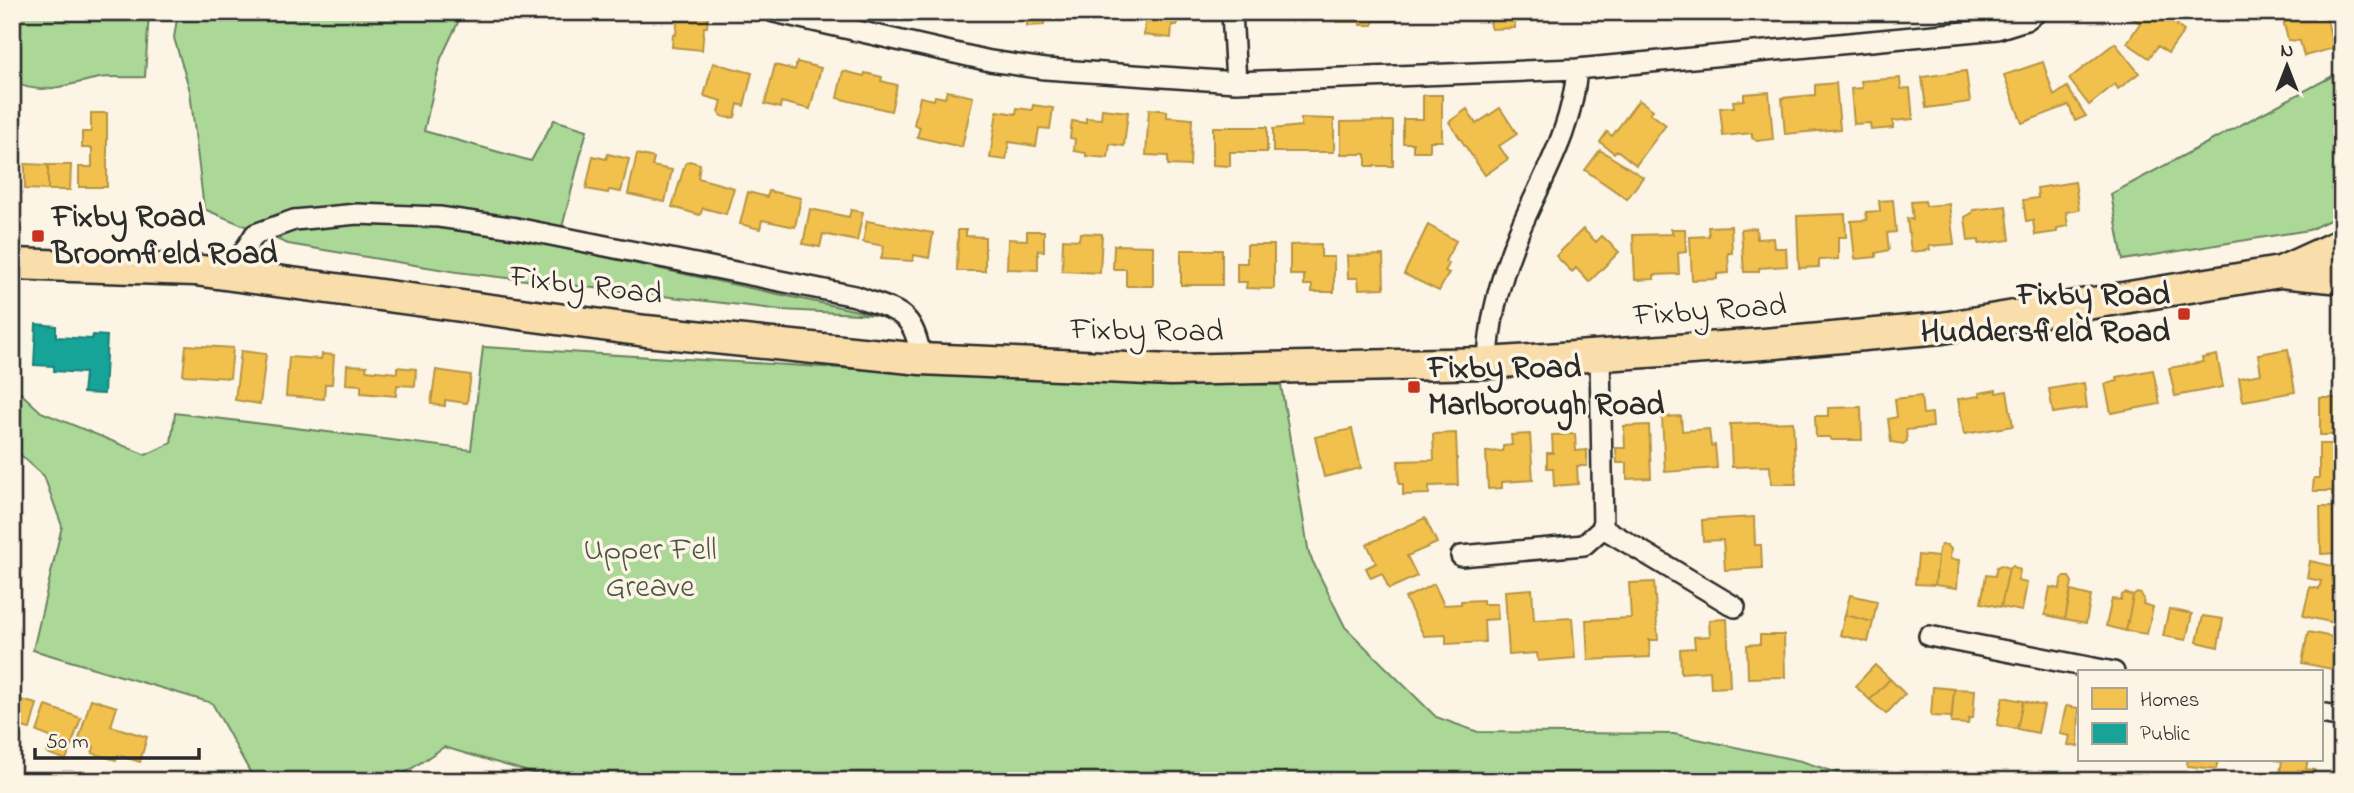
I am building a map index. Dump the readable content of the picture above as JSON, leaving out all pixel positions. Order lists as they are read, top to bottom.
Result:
{
  "streets": {
    "main road": ["Fixby Road"]
  },
  "parks": ["Upper Fell Greave"],
  "places": {
    "transit": ["Fixby Road Broomfield Road", "Fixby Road Huddersfield Road", "Fixby Road Marlborough Road"]
  },
  "legend": ["Homes", "Public"],
  "scale_bar": "50 m",
  "north": "top"
}
